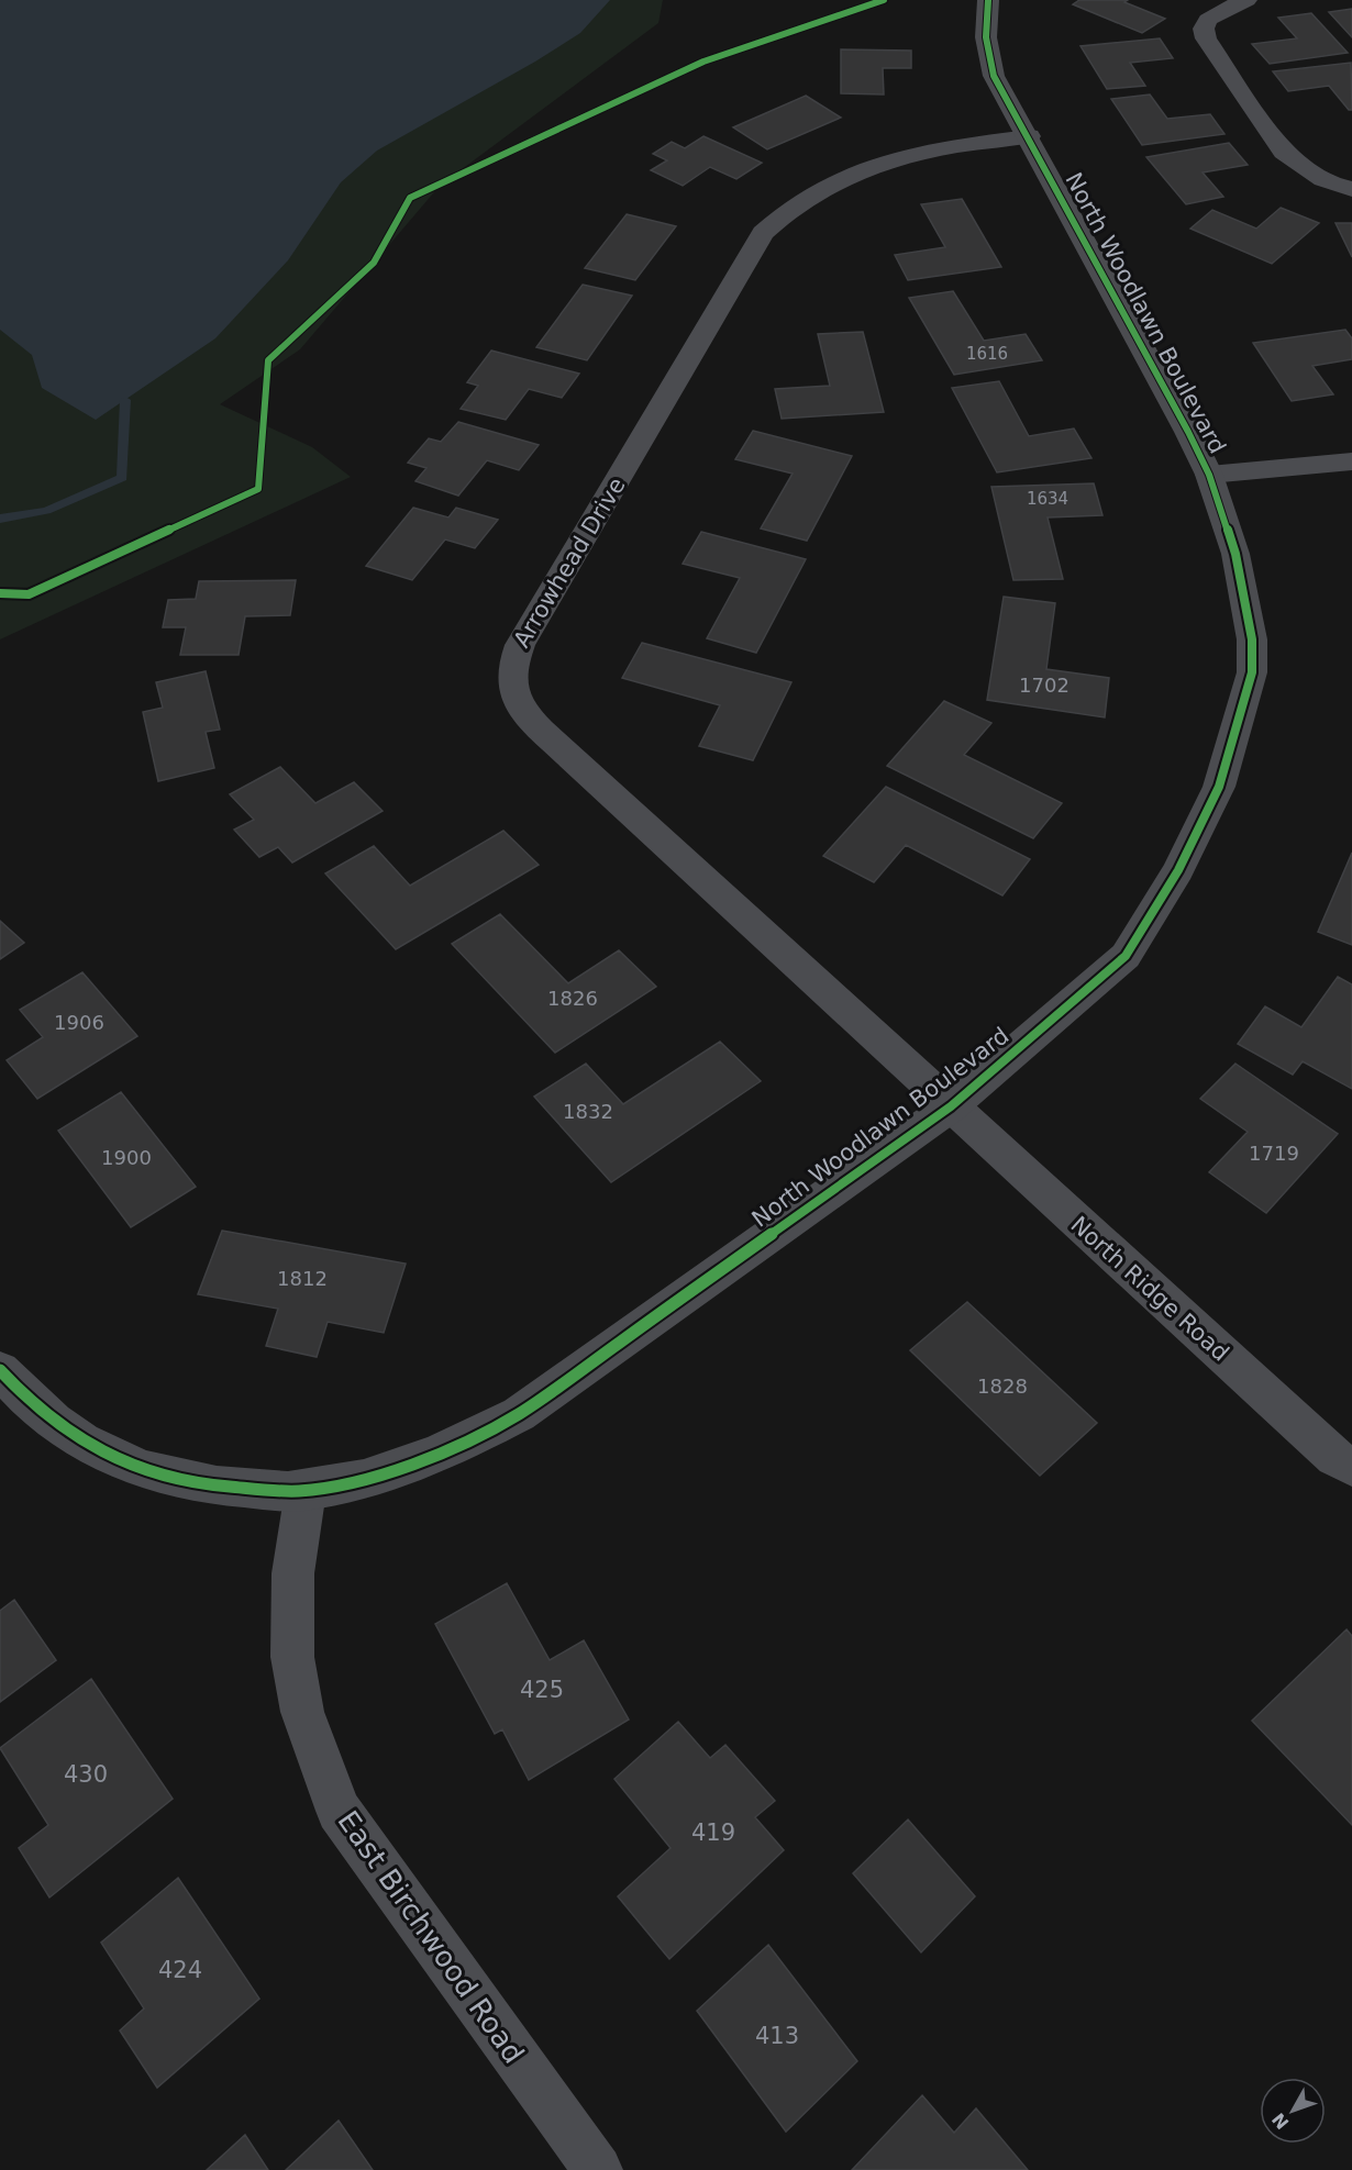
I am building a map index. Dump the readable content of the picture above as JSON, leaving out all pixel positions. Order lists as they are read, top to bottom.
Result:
{
  "streets": {
    "street": [
      "North Woodlawn Boulevard",
      "Arrowhead Drive",
      "North Ridge Road",
      "East Birchwood Road"
    ]
  },
  "crossings": [
    ["North Woodlawn Boulevard", "Arrowhead Drive"],
    ["North Woodlawn Boulevard", "North Ridge Road"],
    ["North Woodlawn Boulevard", "East Birchwood Road"],
    ["Arrowhead Drive", "North Ridge Road"]
  ],
  "house_numbers": [
    "1616",
    "1634",
    "1702",
    "1826",
    "1906",
    "1832",
    "1719",
    "1900",
    "1812",
    "1828",
    "425",
    "430",
    "419",
    "424",
    "413"
  ],
  "north": "bottom left"
}
